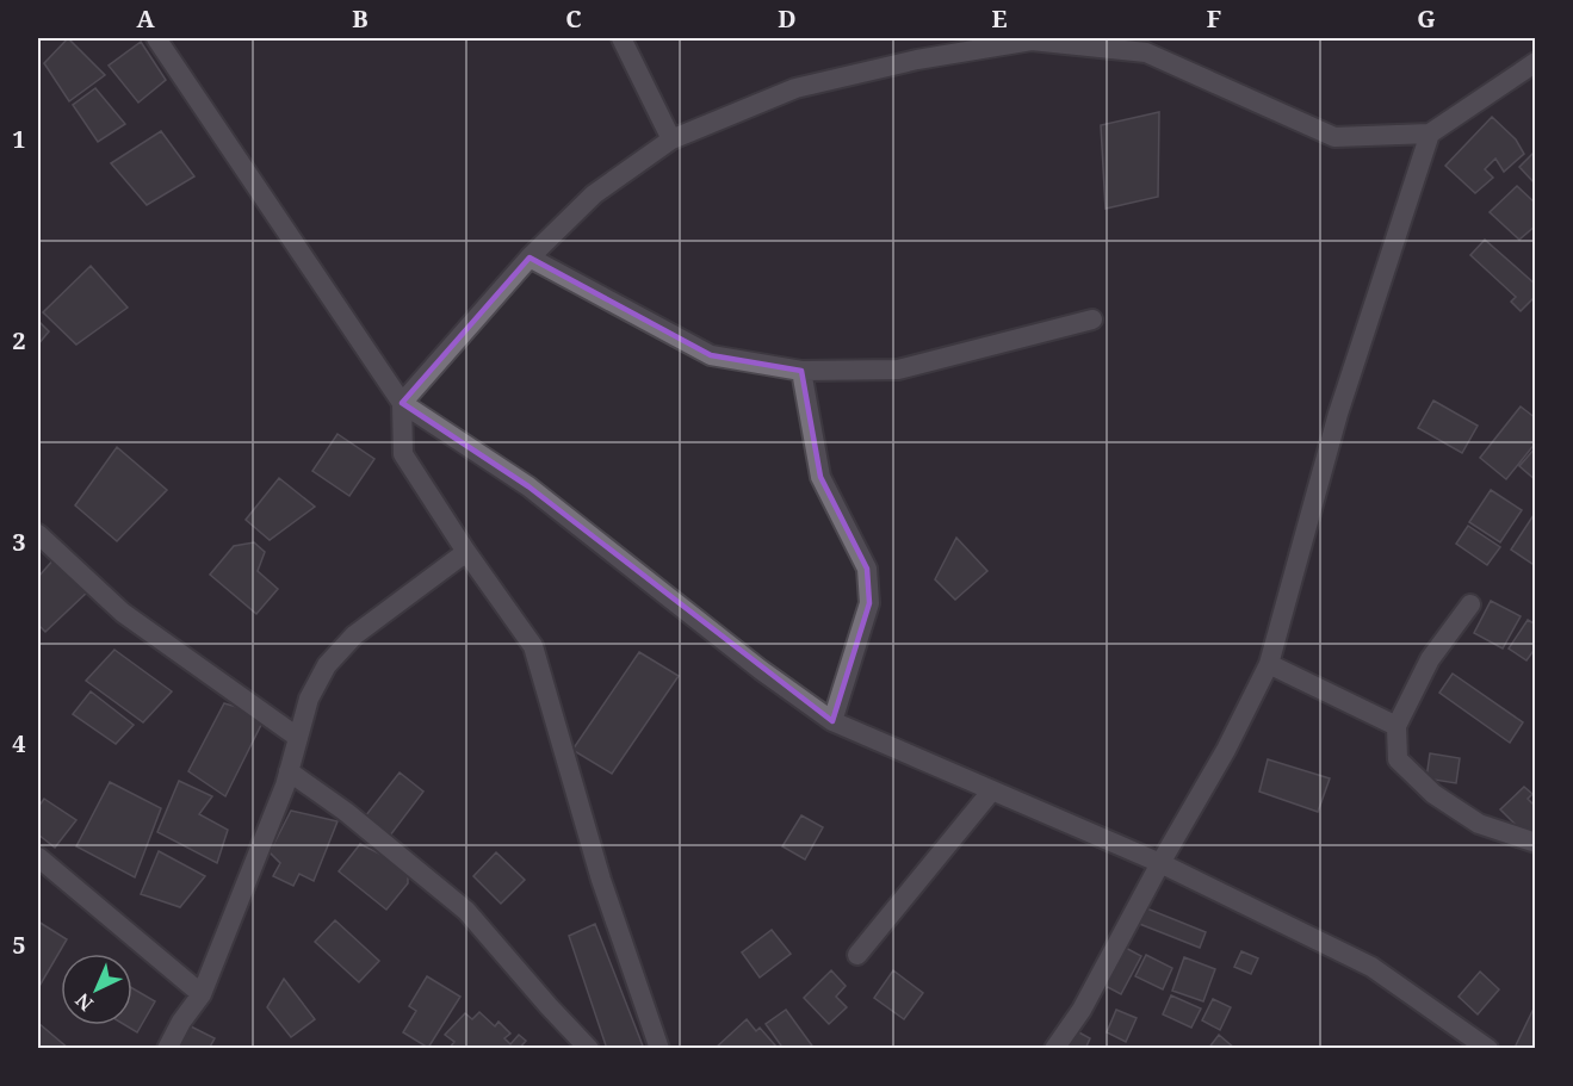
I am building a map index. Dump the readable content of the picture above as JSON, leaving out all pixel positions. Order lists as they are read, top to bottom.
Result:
{
  "north": "bottom left",
  "grid": {
    "columns": [
      "A",
      "B",
      "C",
      "D",
      "E",
      "F",
      "G"
    ],
    "rows": [
      "1",
      "2",
      "3",
      "4",
      "5"
    ]
  }
}
